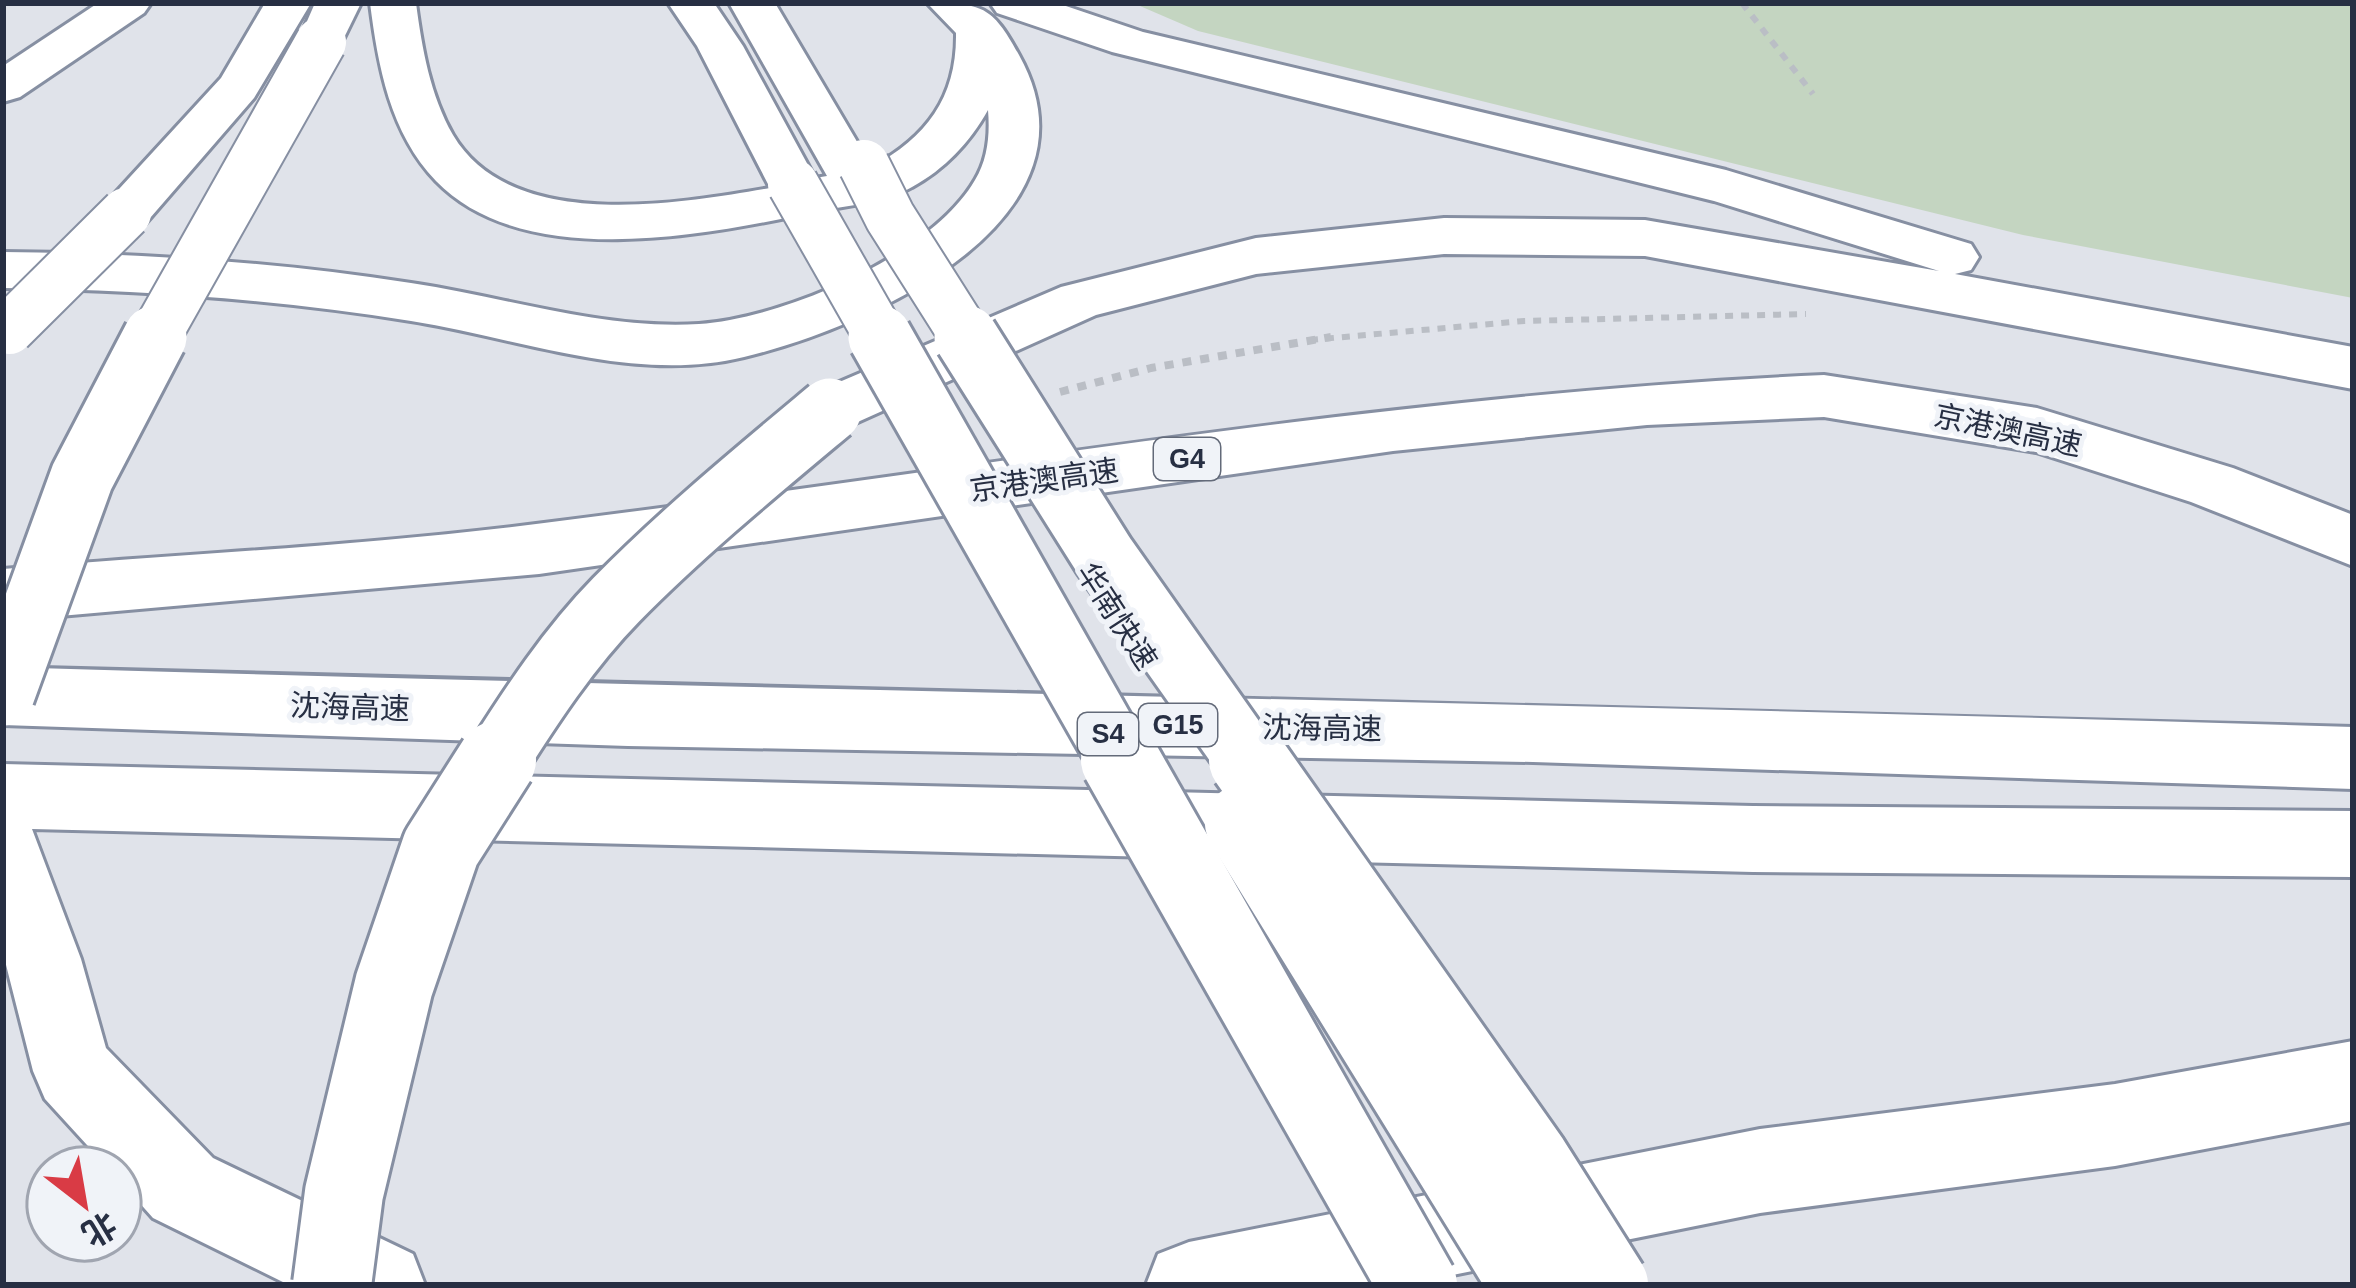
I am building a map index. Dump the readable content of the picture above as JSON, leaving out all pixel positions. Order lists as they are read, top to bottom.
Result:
{
  "streets": {
    "highway": [
      "京港澳高速",
      "G4",
      "华南快速",
      "沈海高速",
      "G15",
      "S4"
    ]
  },
  "north": "bottom right"
}
